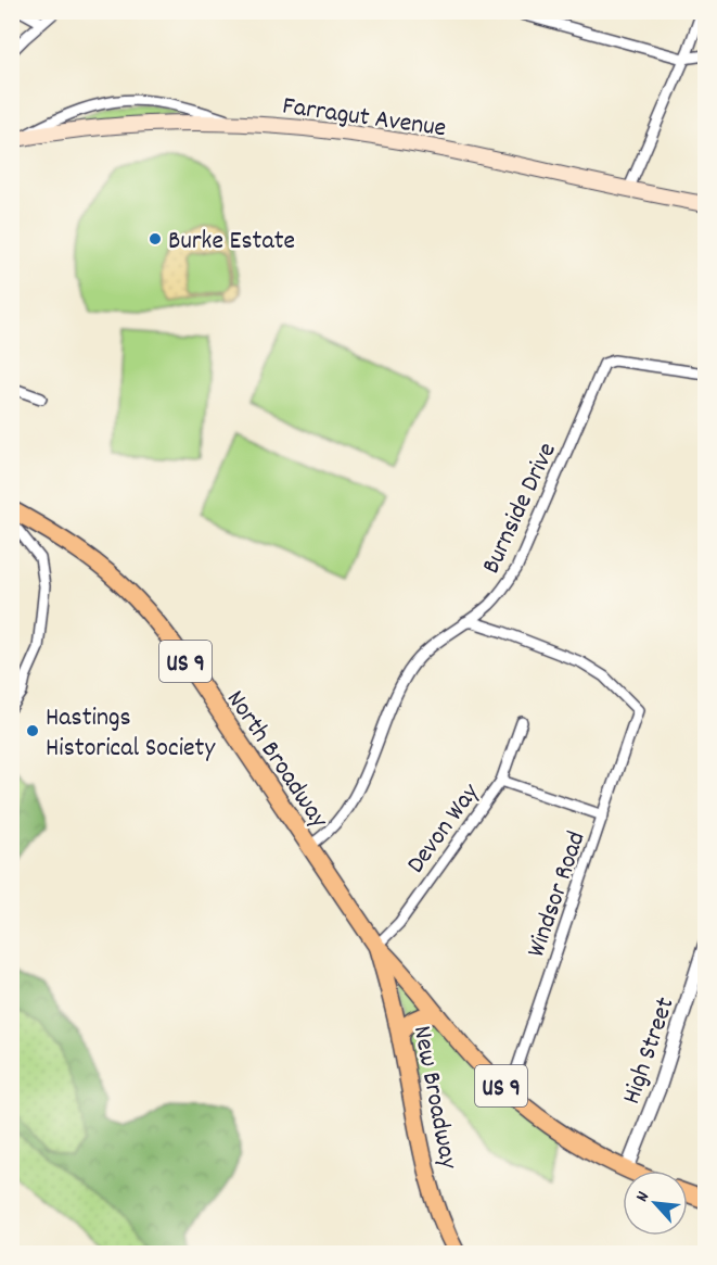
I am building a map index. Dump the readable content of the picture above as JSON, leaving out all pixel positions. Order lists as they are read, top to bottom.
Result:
{
  "streets": {
    "main road": [
      "Farragut Avenue",
      "US 9",
      "North Broadway",
      "New Broadway"
    ],
    "street": [
      "Burnside Drive",
      "Devon Way",
      "Windsor Road",
      "High Street"
    ]
  },
  "crossings": [
    ["Burnside Drive", "North Broadway"],
    ["Burnside Drive", "Windsor Road"],
    ["US 9", "North Broadway"],
    ["US 9", "Devon Way"],
    ["US 9", "Windsor Road"],
    ["US 9", "High Street"],
    ["US 9", "New Broadway"],
    ["North Broadway", "Devon Way"],
    ["North Broadway", "New Broadway"],
    ["Devon Way", "New Broadway"]
  ],
  "places": ["Burke Estate", "Hastings Historical Society"],
  "north": "top left"
}
